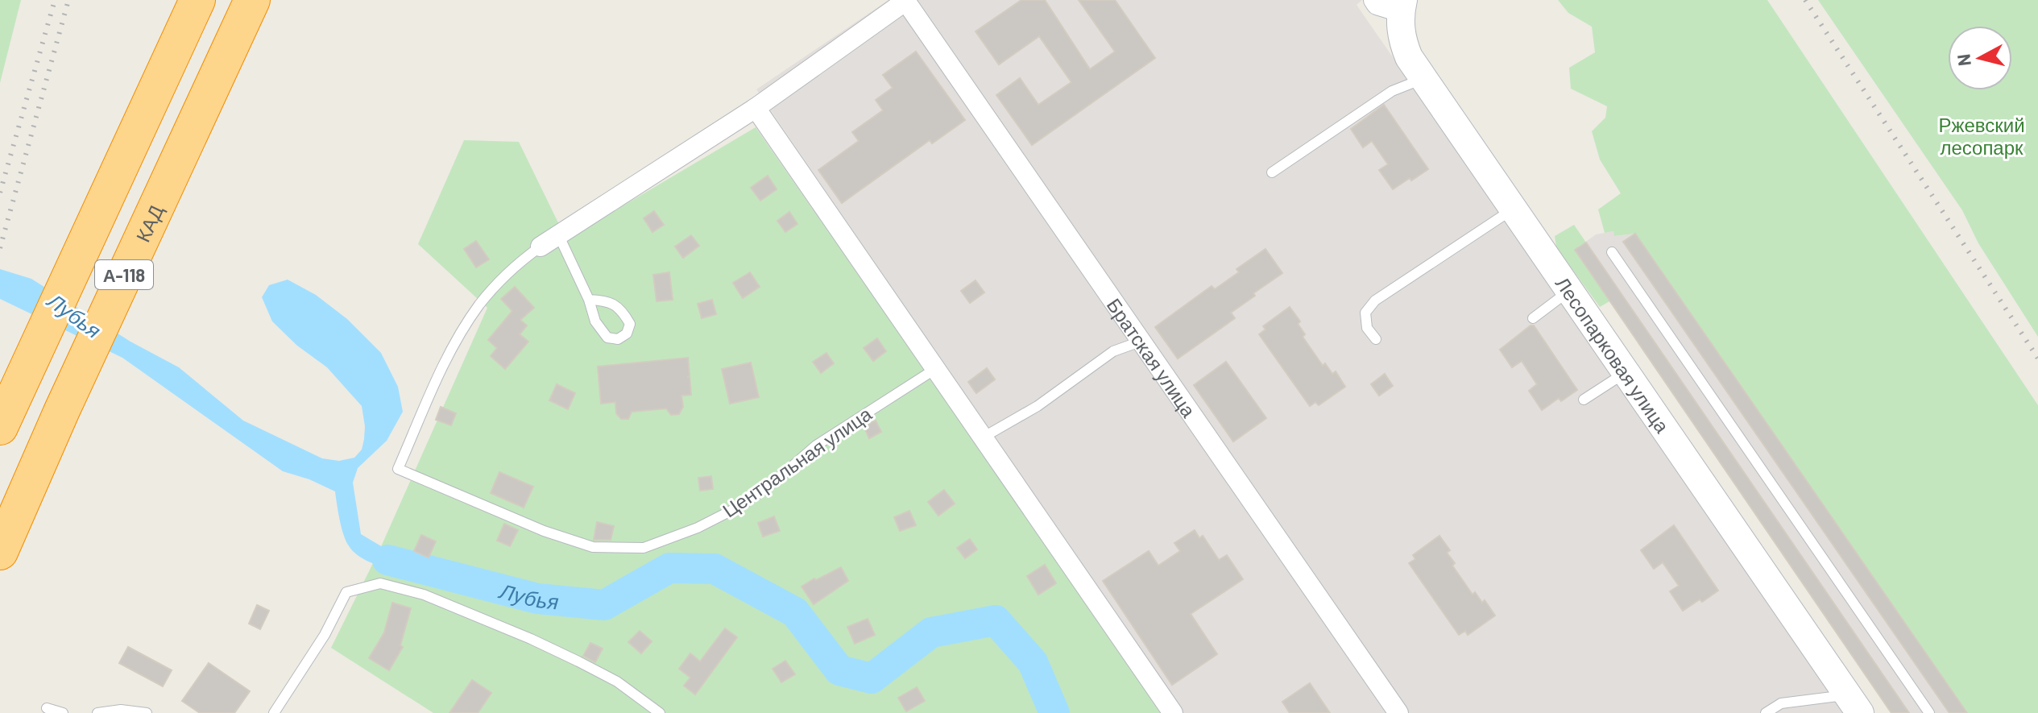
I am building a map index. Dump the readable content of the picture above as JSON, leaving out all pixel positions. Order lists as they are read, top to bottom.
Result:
{
  "streets": {
    "highway": ["КАД", "А-118"],
    "street": ["Лесопарковая улица", "Братская улица"],
    "lane": ["Центральная улица"]
  },
  "water": ["Лубья"],
  "parks": ["Ржевский лесопарк"],
  "north": "left"
}
